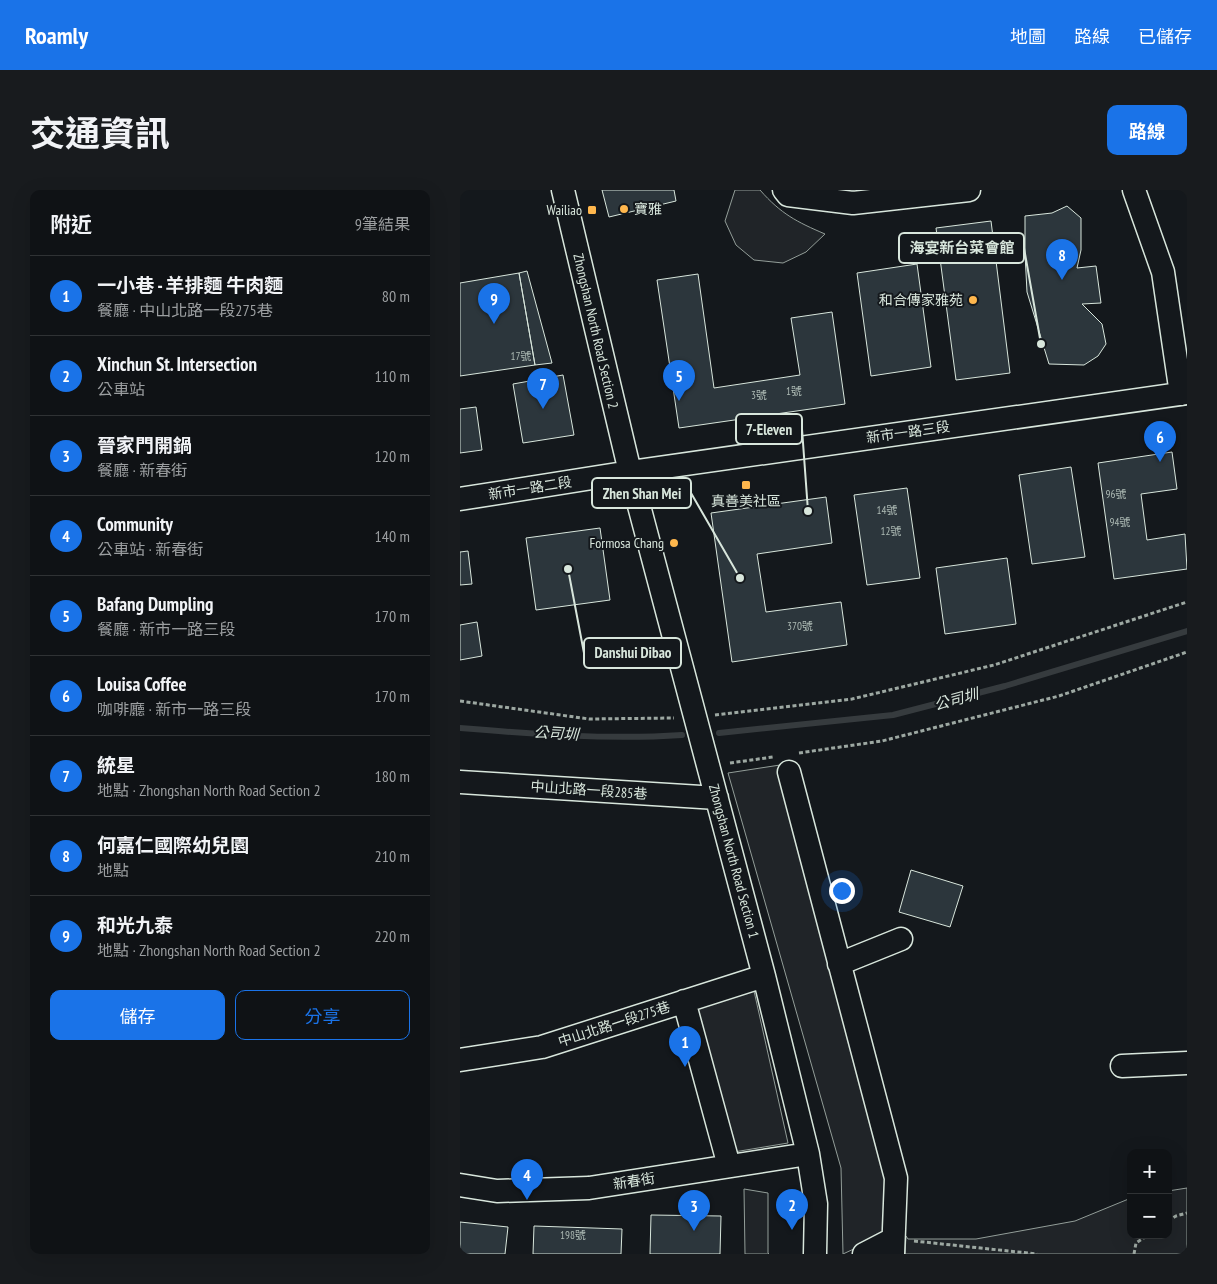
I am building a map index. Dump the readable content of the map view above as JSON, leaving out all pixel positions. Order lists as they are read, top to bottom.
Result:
{
  "streets": {
    "street": [
      "Zhongshan North Road Section 2",
      "新市一路三段",
      "新市一路二段",
      "中山北路一段285巷",
      "Zhongshan North Road Section 1",
      "中山北路一段275巷",
      "新春街"
    ]
  },
  "crossings": [
    ["Zhongshan North Road Section 2", "新市一路三段"],
    ["Zhongshan North Road Section 2", "新市一路二段"],
    ["Zhongshan North Road Section 2", "Zhongshan North Road Section 1"],
    ["新市一路三段", "新市一路二段"],
    ["新市一路三段", "Zhongshan North Road Section 1"],
    ["新市一路二段", "Zhongshan North Road Section 1"],
    ["中山北路一段285巷", "Zhongshan North Road Section 1"],
    ["Zhongshan North Road Section 1", "中山北路一段275巷"],
    ["Zhongshan North Road Section 1", "新春街"]
  ],
  "water": ["公司圳"],
  "places": {
    "other": [
      "寶雅",
      "和合傳家雅苑",
      "海宴新台菜會館",
      "7-Eleven",
      "Formosa Chang",
      "Danshui Dibao",
      "Zhen Shan Mei"
    ],
    "transit": ["Wailiao", "真善美社區"]
  },
  "house_numbers": [
    "17號",
    "1號",
    "3號",
    "96號",
    "14號",
    "94號",
    "12號",
    "370號",
    "198號"
  ],
  "page": {
    "header": "Roamly",
    "nav": ["地圖", "路線", "已儲存"],
    "title": "交通資訊",
    "buttons": [
      "路線",
      ["儲存", "分享"]
    ],
    "heading": ["附近", "9筆結果"],
    "pins": [
      "8",
      "9",
      "5",
      "7",
      "6",
      "1",
      "4",
      "2",
      "3"
    ],
    "list": [
      {
        "mark": "1",
        "name": "一小巷 - 羊排麵 牛肉麵",
        "note": "餐廳 · 中山北路一段275巷",
        "value": "80 m"
      },
      {
        "mark": "2",
        "name": "Xinchun St. Intersection",
        "note": "公車站",
        "value": "110 m"
      },
      {
        "mark": "3",
        "name": "晉家門開鍋",
        "note": "餐廳 · 新春街",
        "value": "120 m"
      },
      {
        "mark": "4",
        "name": "Community",
        "note": "公車站 · 新春街",
        "value": "140 m"
      },
      {
        "mark": "5",
        "name": "Bafang Dumpling",
        "note": "餐廳 · 新市一路三段",
        "value": "170 m"
      },
      {
        "mark": "6",
        "name": "Louisa Coffee",
        "note": "咖啡廳 · 新市一路三段",
        "value": "170 m"
      },
      {
        "mark": "7",
        "name": "統星",
        "note": "地點 · Zhongshan North Road Section 2",
        "value": "180 m"
      },
      {
        "mark": "8",
        "name": "何嘉仁國際幼兒園",
        "note": "地點",
        "value": "210 m"
      },
      {
        "mark": "9",
        "name": "和光九泰",
        "note": "地點 · Zhongshan North Road Section 2",
        "value": "220 m"
      }
    ],
    "map_buttons": ["+", "−"]
  }
}
